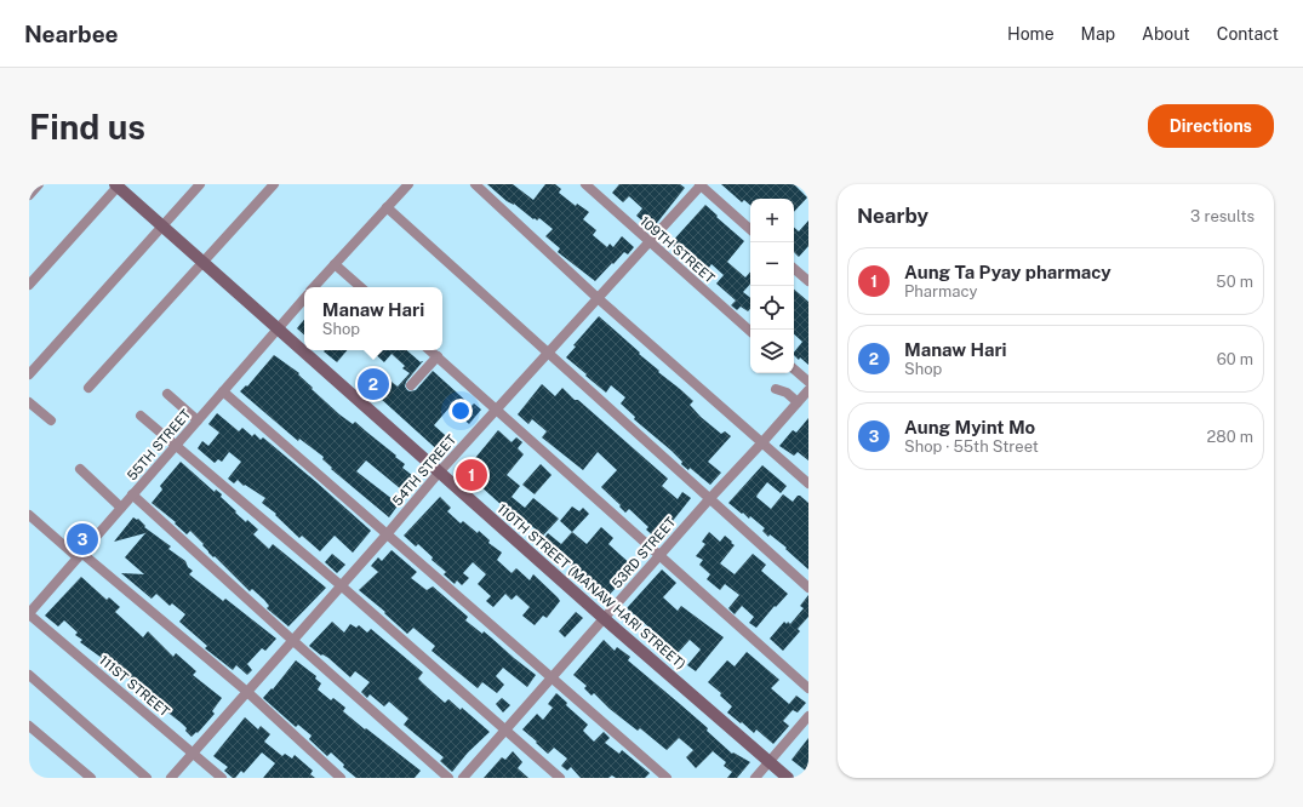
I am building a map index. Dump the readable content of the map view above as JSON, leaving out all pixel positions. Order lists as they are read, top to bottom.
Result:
{
  "streets": {
    "main road": ["110TH STREET (MANAW HARI STREET)"],
    "street": [
      "109TH STREET",
      "55TH STREET",
      "54TH STREET",
      "53RD STREET",
      "111ST STREET"
    ]
  },
  "crossings": [
    ["109TH STREET", "54TH STREET"],
    ["55TH STREET", "110TH STREET (MANAW HARI STREET)"],
    ["55TH STREET", "111ST STREET"],
    ["54TH STREET", "110TH STREET (MANAW HARI STREET)"],
    ["54TH STREET", "111ST STREET"],
    ["53RD STREET", "110TH STREET (MANAW HARI STREET)"]
  ],
  "page": {
    "header": "Nearbee",
    "nav": [
      "Home",
      "Map",
      "About",
      "Contact"
    ],
    "buttons": "Directions",
    "title": "Find us",
    "heading": ["Nearby", "3 results"],
    "map_buttons": ["+", "−"],
    "list": [
      {
        "mark": "1",
        "name": "Aung Ta Pyay pharmacy",
        "note": "Pharmacy",
        "value": "50 m"
      },
      {
        "mark": "2",
        "name": "Manaw Hari",
        "note": "Shop",
        "value": "60 m"
      },
      {
        "mark": "3",
        "name": "Aung Myint Mo",
        "note": "Shop · 55th Street",
        "value": "280 m"
      }
    ],
    "popup": ["Manaw Hari", "Shop"],
    "pins": ["2", "1", "3"]
  }
}
